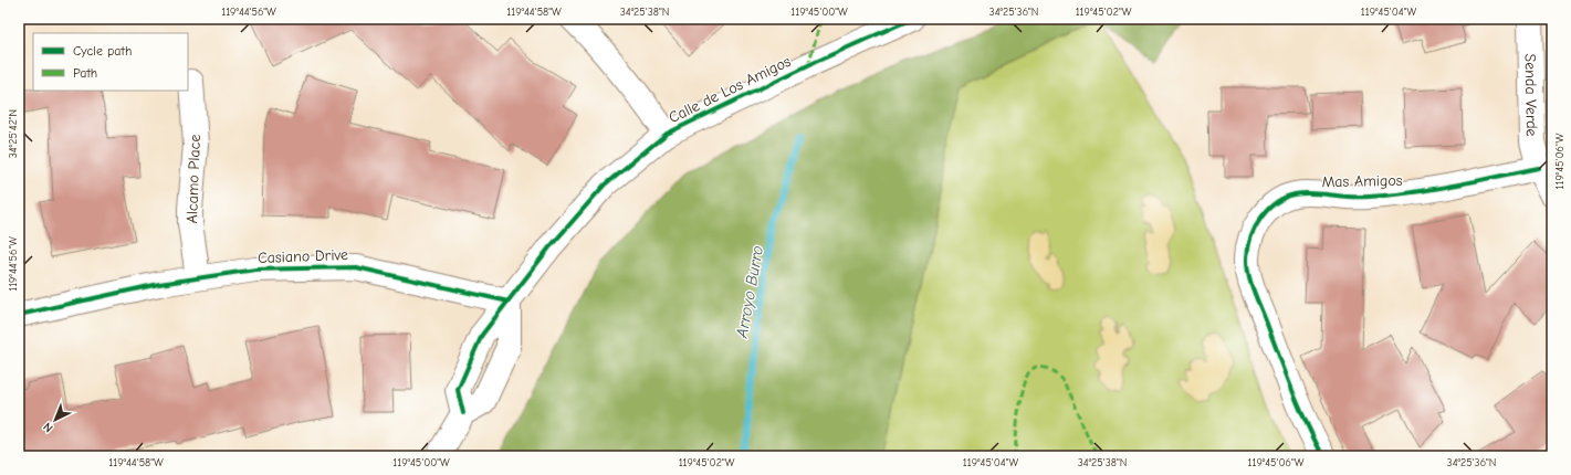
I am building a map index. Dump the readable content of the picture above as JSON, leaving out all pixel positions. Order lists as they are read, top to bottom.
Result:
{
  "streets": {
    "street": [
      "Calle de Los Amigos",
      "Senda Verde",
      "Alcamo Place",
      "Mas Amigos",
      "Casiano Drive"
    ]
  },
  "crossings": [
    ["Calle de Los Amigos", "Casiano Drive"],
    ["Senda Verde", "Mas Amigos"],
    ["Alcamo Place", "Casiano Drive"]
  ],
  "water": ["Arroyo Burro"],
  "legend": ["Cycle path", "Path"],
  "north": "bottom left",
  "coordinates": [
    "119°44'56\"W",
    "119°44'58\"W",
    "34°25'38\"N",
    "119°45'00\"W",
    "34°25'36\"N",
    "119°45'02\"W",
    "119°45'04\"W",
    "34°25'42\"N",
    "119°45'06\"W"
  ]
}
